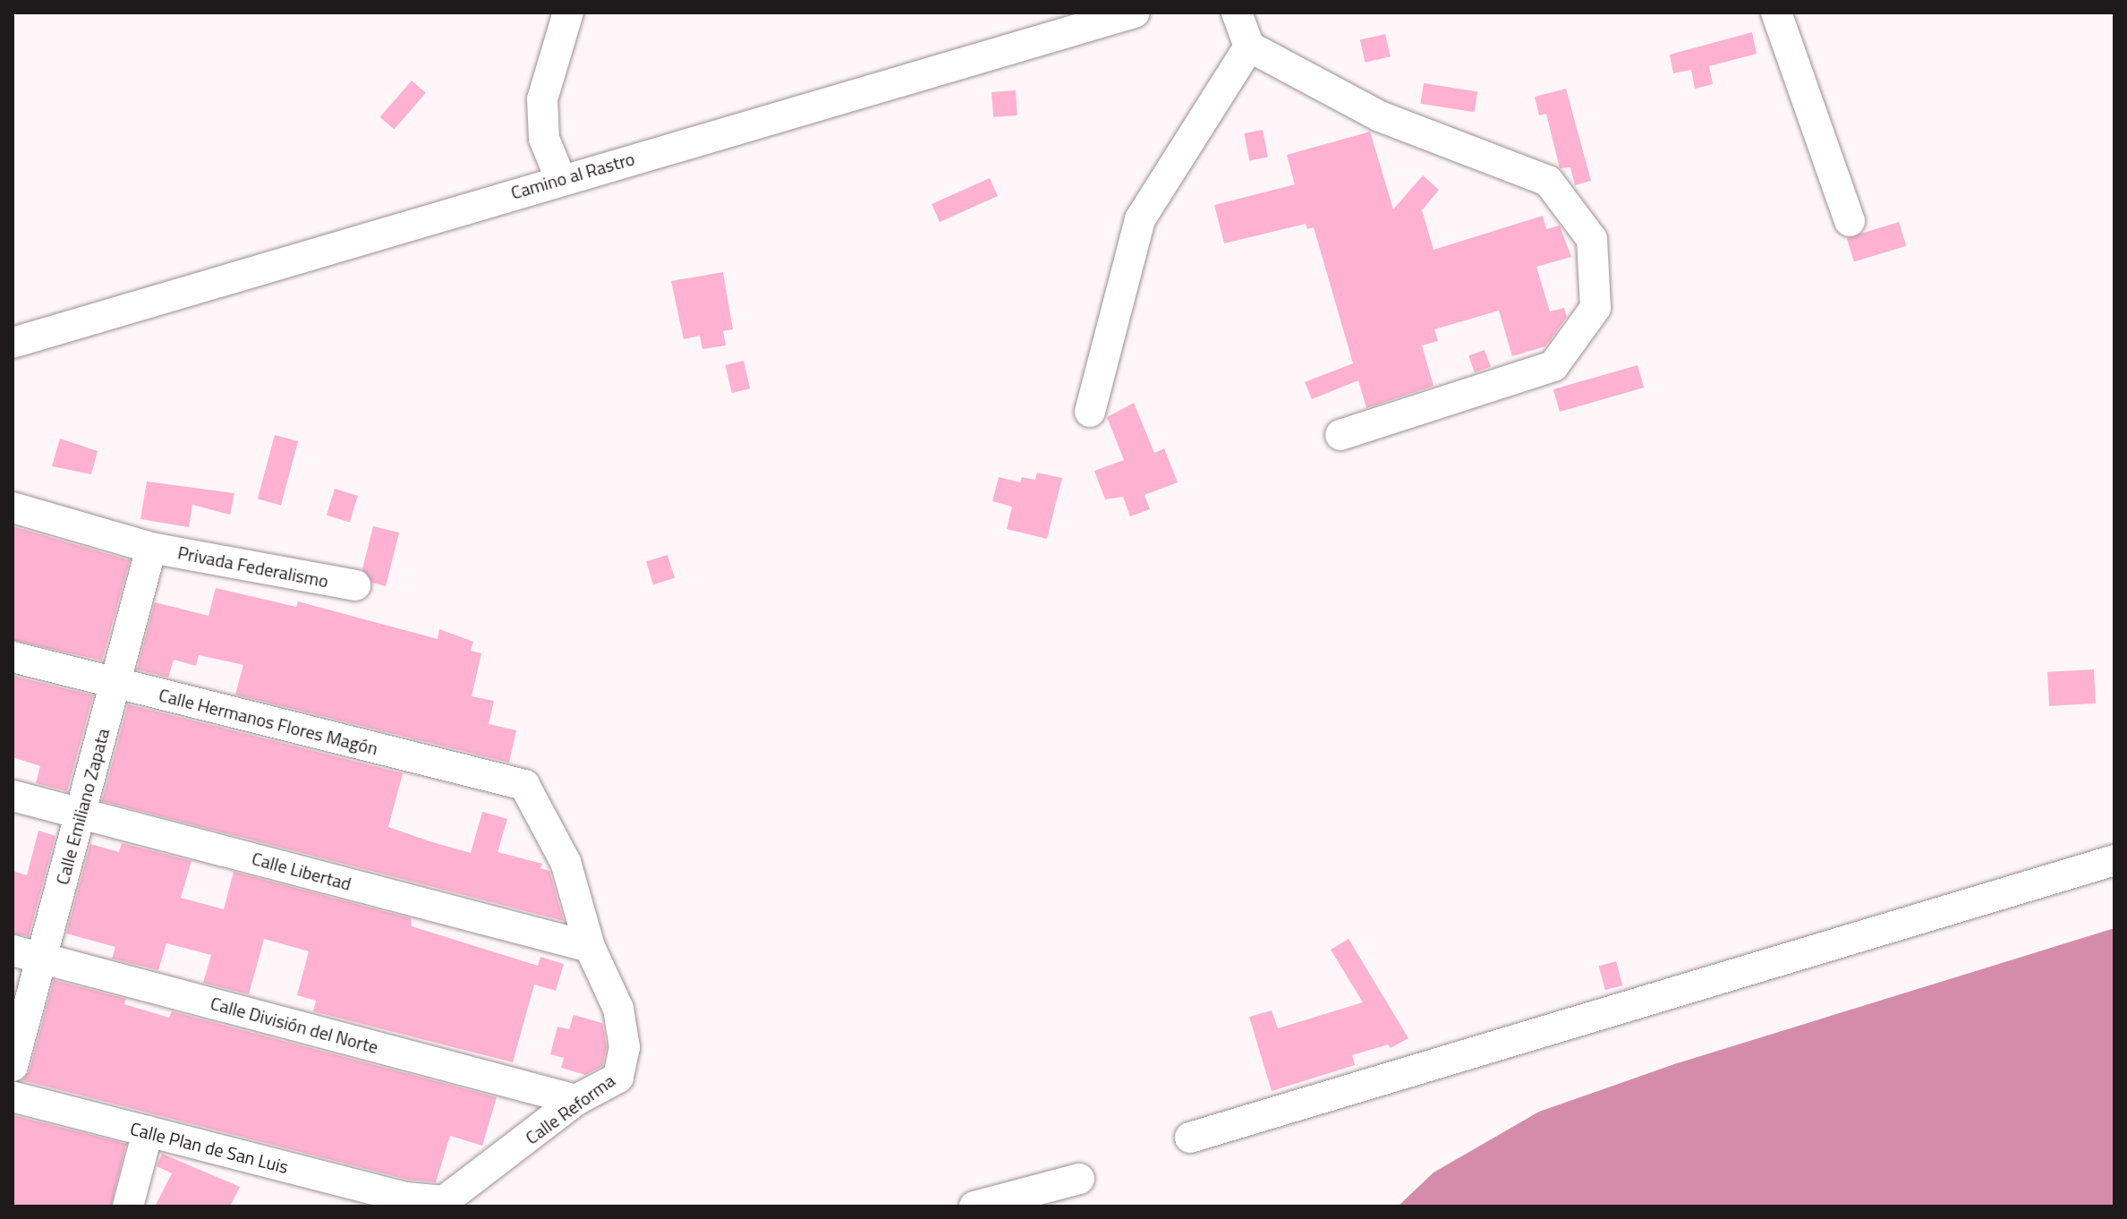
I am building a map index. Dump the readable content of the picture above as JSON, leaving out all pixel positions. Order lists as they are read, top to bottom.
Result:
{
  "streets": {
    "street": [
      "Camino al Rastro",
      "Privada Federalismo",
      "Calle Hermanos Flores Magón",
      "Calle Emiliano Zapata",
      "Calle Libertad",
      "Calle División del Norte",
      "Calle Reforma",
      "Calle Plan de San Luis"
    ]
  },
  "crossings": [
    ["Privada Federalismo", "Calle Emiliano Zapata"],
    ["Calle Hermanos Flores Magón", "Calle Emiliano Zapata"],
    ["Calle Hermanos Flores Magón", "Calle Libertad"],
    ["Calle Hermanos Flores Magón", "Calle Reforma"],
    ["Calle Emiliano Zapata", "Calle Libertad"],
    ["Calle Emiliano Zapata", "Calle División del Norte"],
    ["Calle Libertad", "Calle Reforma"],
    ["Calle División del Norte", "Calle Reforma"],
    ["Calle Reforma", "Calle Plan de San Luis"]
  ]
}
